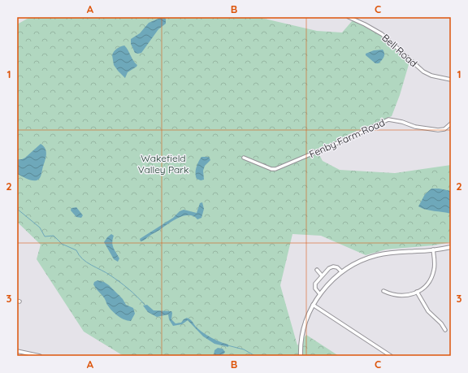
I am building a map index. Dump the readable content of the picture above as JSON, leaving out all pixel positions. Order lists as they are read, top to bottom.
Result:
{
  "streets": {
    "street": ["Bell Road", "Fenby Farm Road"]
  },
  "parks": ["Wakefield Valley Park"],
  "grid": {
    "columns": ["A", "B", "C"],
    "rows": ["1", "2", "3"]
  }
}
